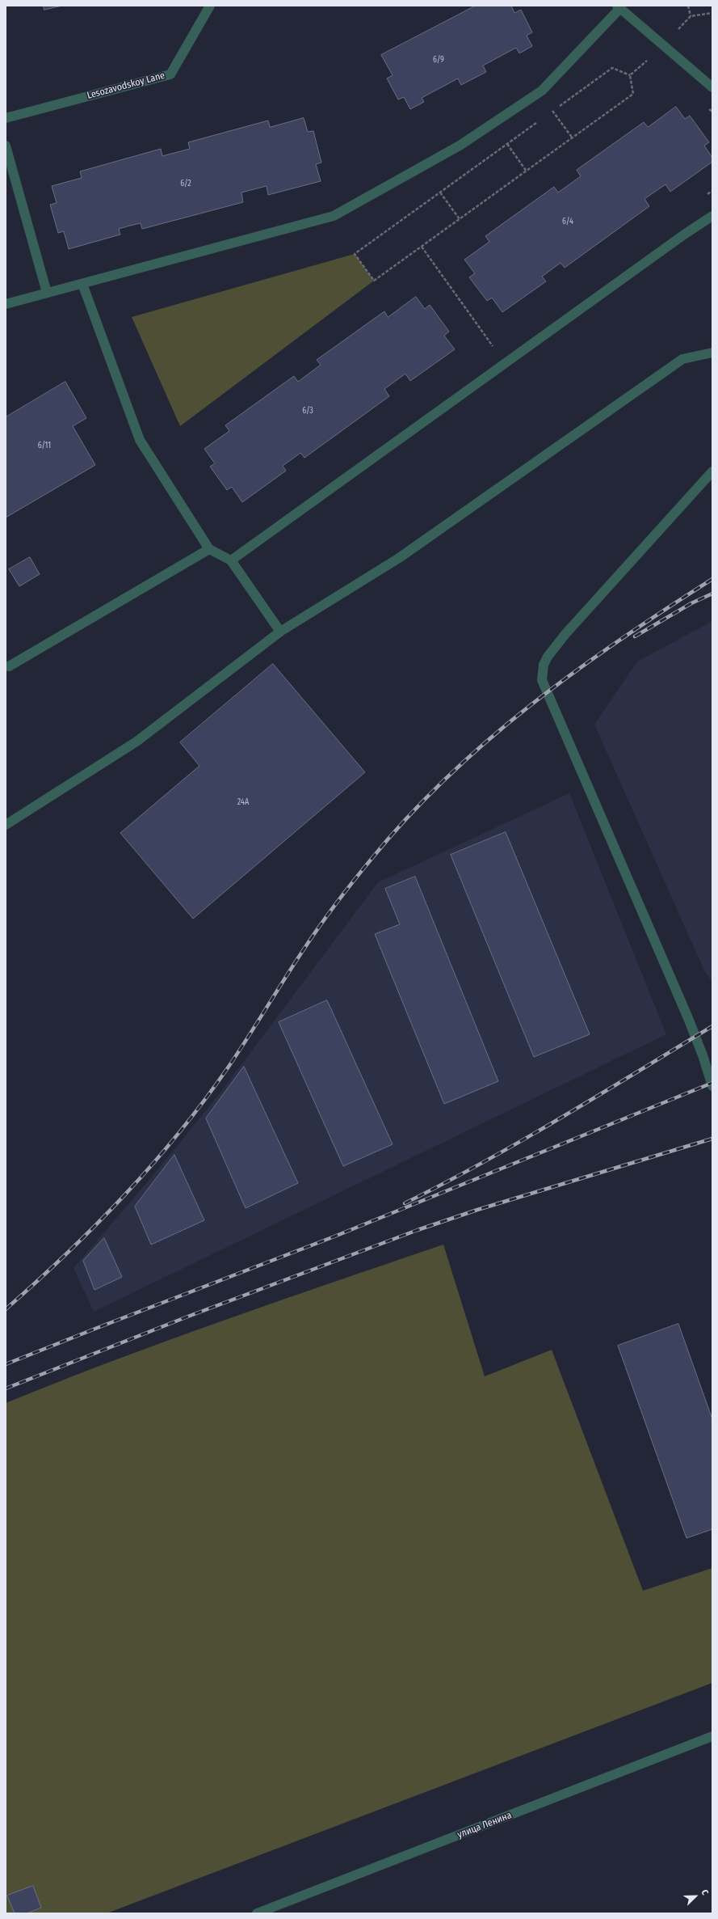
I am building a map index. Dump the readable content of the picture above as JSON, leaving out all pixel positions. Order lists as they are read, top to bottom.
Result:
{
  "streets": {
    "street": ["Lesozavodskoy Lane", "улица Ленина"]
  },
  "house_numbers": [
    "6/9",
    "6/2",
    "6/4",
    "6/3",
    "6/11",
    "24А"
  ],
  "north": "top right"
}
